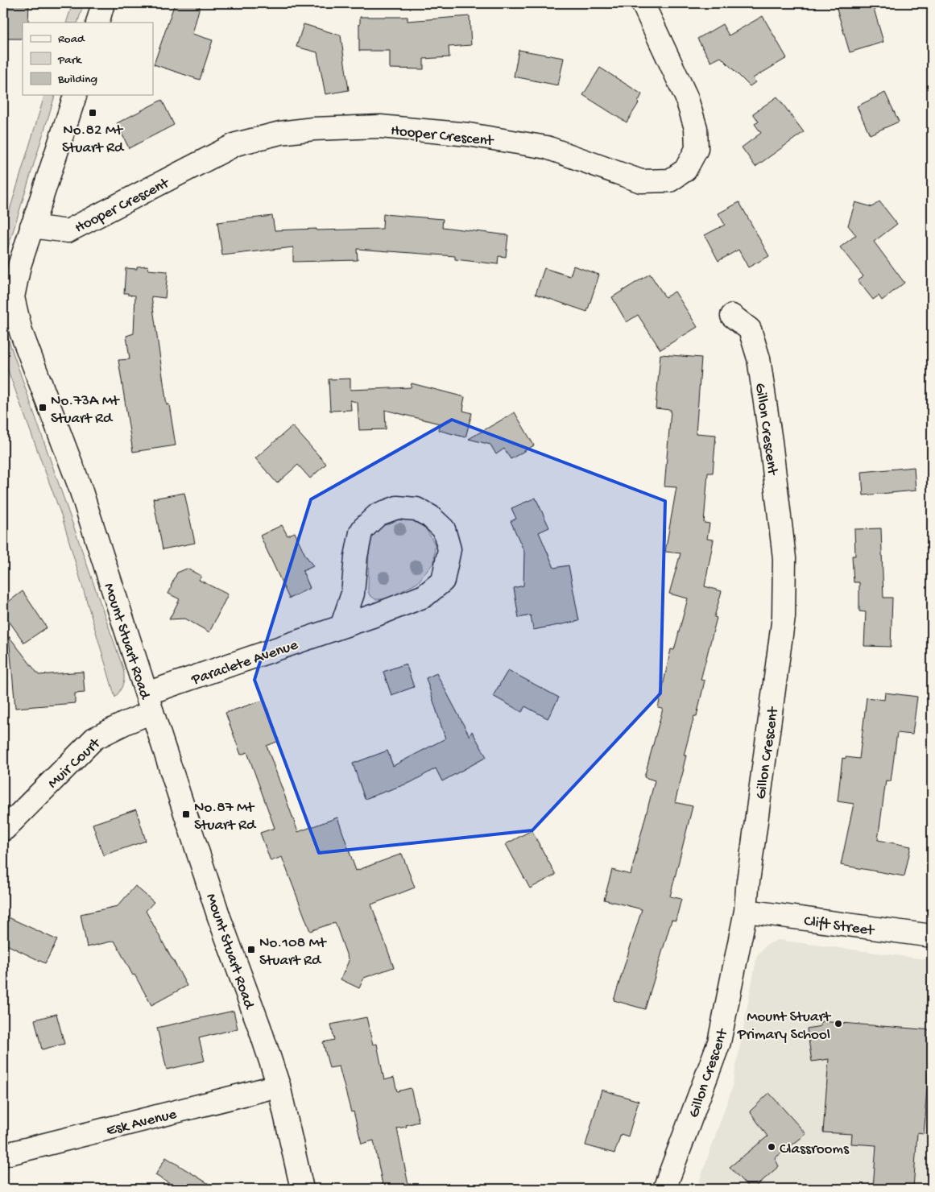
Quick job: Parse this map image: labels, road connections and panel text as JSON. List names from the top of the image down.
{
  "streets": {
    "street": [
      "Hooper Crescent",
      "Gillon Crescent",
      "Mount Stuart Road",
      "Paraclete Avenue",
      "Muir Court",
      "Clift Street",
      "Esk Avenue"
    ]
  },
  "crossings": [
    ["Hooper Crescent", "Mount Stuart Road"],
    ["Gillon Crescent", "Clift Street"],
    ["Mount Stuart Road", "Paraclete Avenue"],
    ["Mount Stuart Road", "Muir Court"],
    ["Mount Stuart Road", "Esk Avenue"],
    ["Paraclete Avenue", "Muir Court"]
  ],
  "places": {
    "transit": [
      "No.82 Mt Stuart Rd",
      "No.73A Mt Stuart Rd",
      "No.87 Mt Stuart Rd",
      "No.108 Mt Stuart Rd"
    ],
    "other": ["Mount Stuart Primary School", "Classrooms"]
  },
  "legend": ["Road", "Park", "Building"]
}
